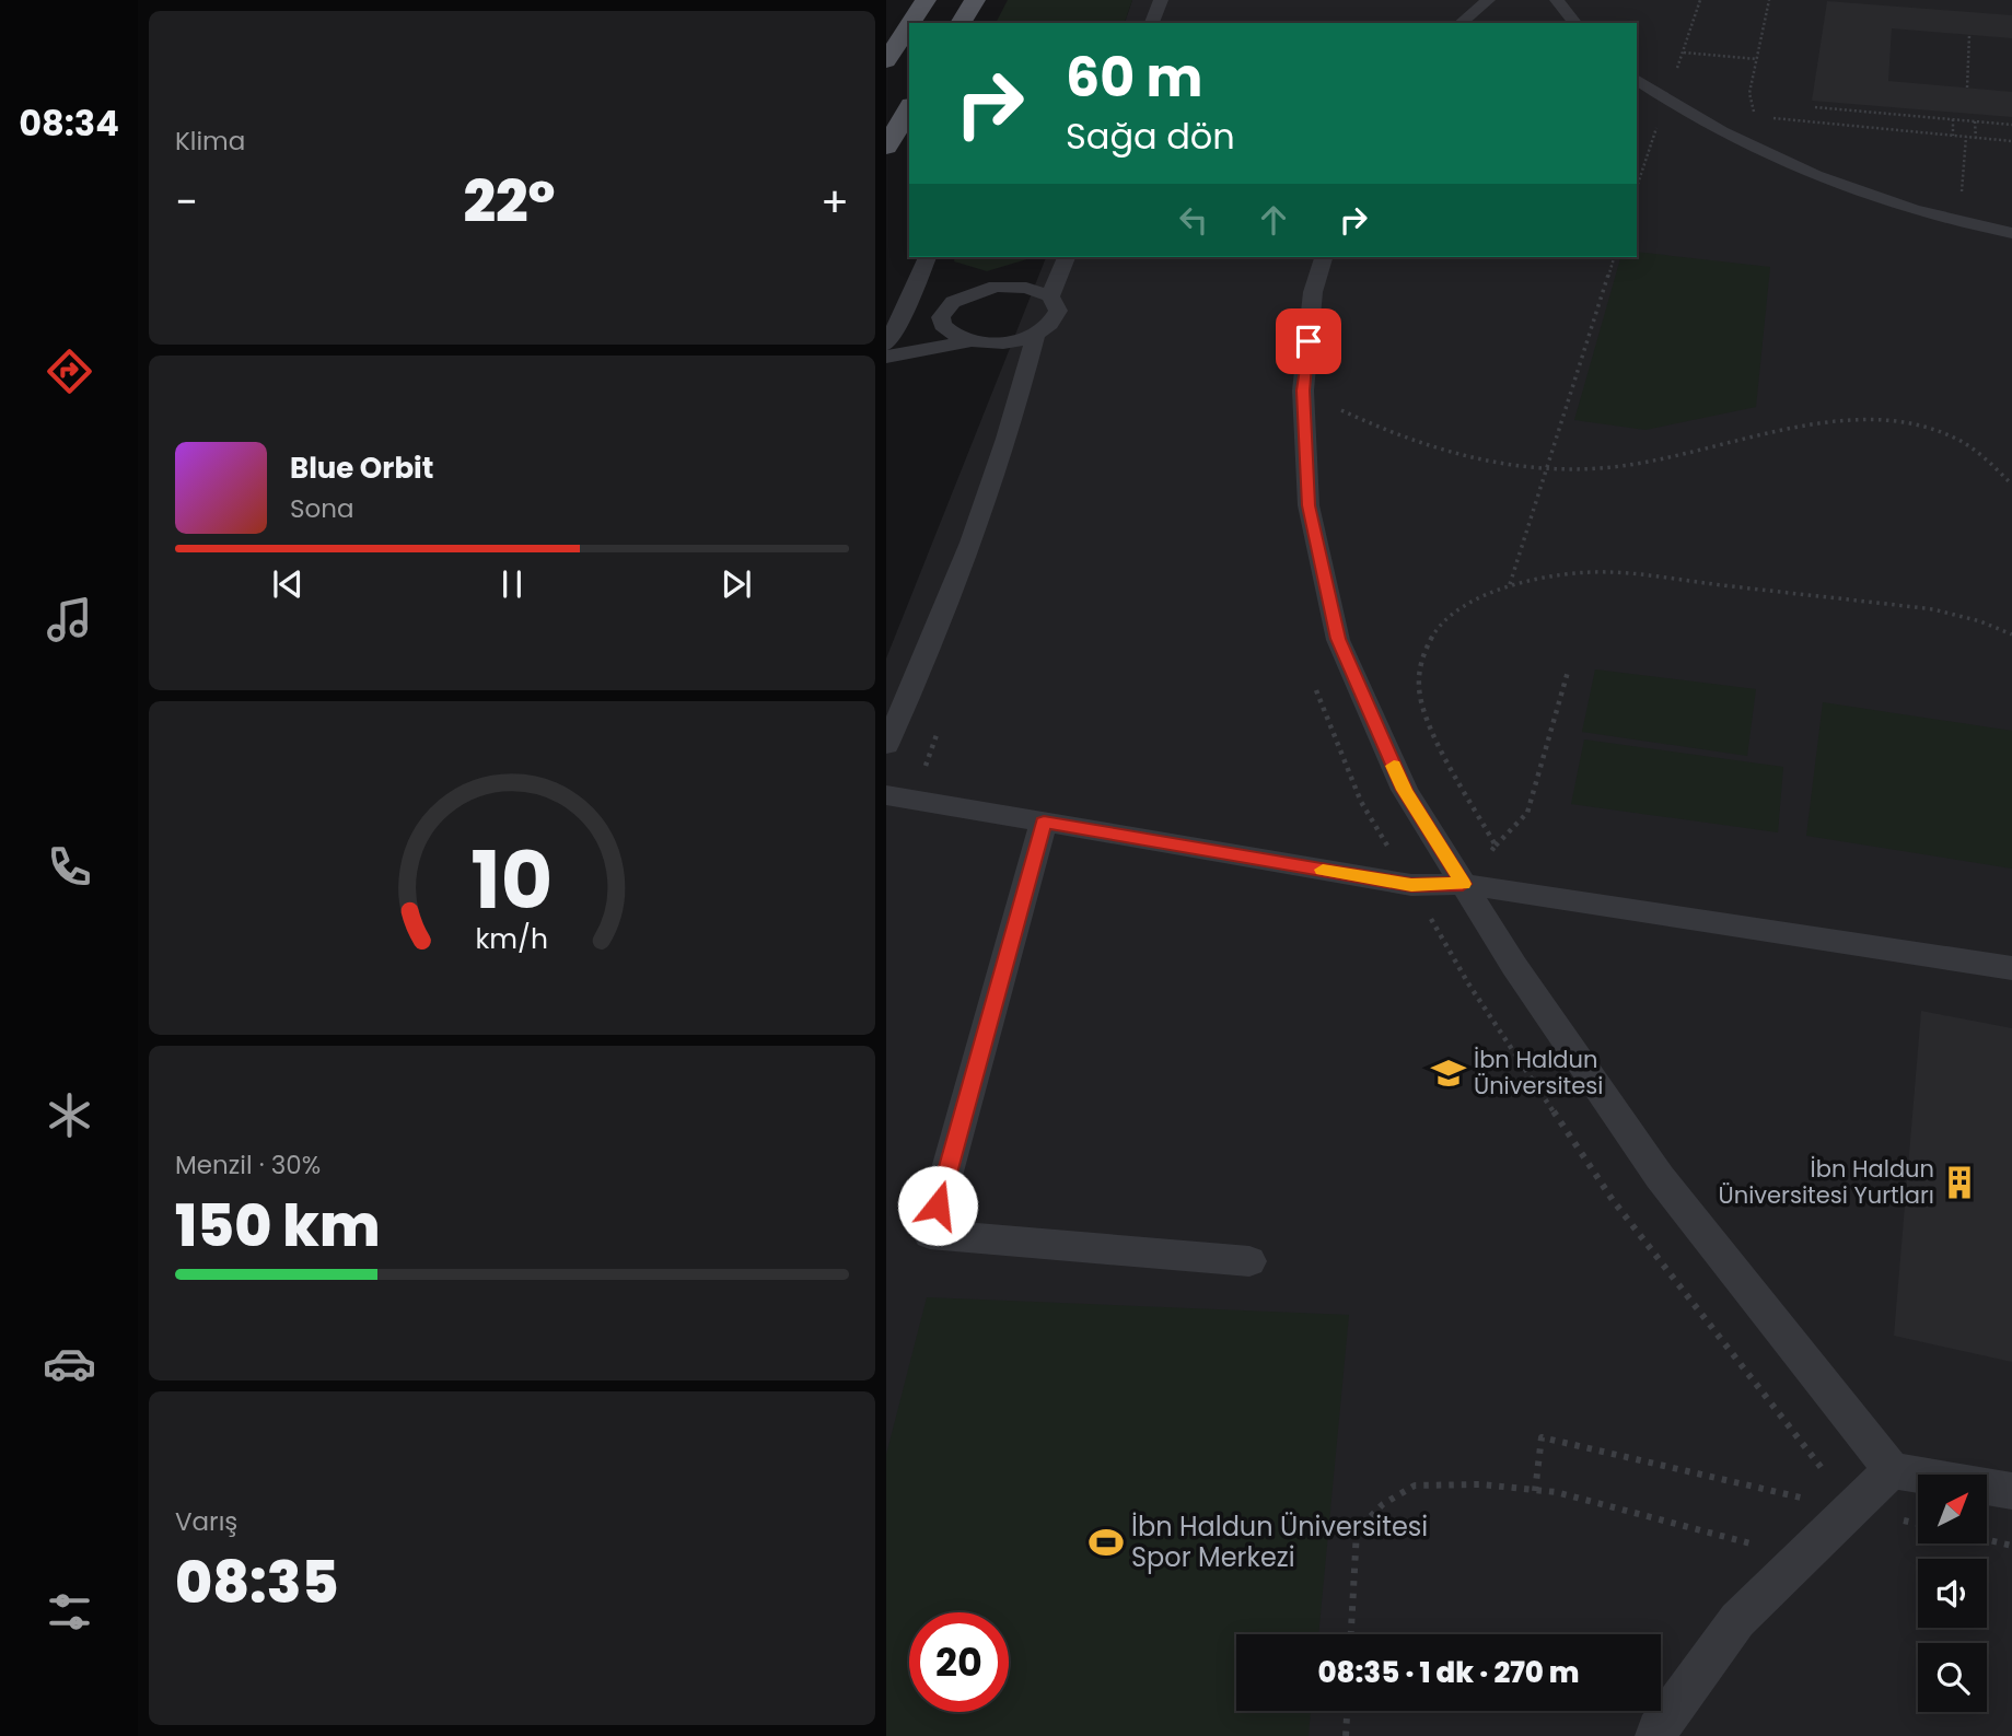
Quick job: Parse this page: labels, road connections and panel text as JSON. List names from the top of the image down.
{
  "places": {
    "school or university": ["İbn Haldun Üniversitesi"],
    "building": ["İbn Haldun Üniversitesi Yurtları"],
    "sports": ["İbn Haldun Üniversitesi Spor Merkezi"]
  },
  "north": "top right",
  "page": {
    "tabs": "08:34",
    "tile": [
      "Klima",
      ["Menzil · 30%", "150 km"],
      ["Varış", "08:35"]
    ],
    "turn": ["60 m", "Sağa dön"],
    "heat": ["−", "22°", "+"],
    "song": ["Blue Orbit", "Sona"],
    "limit": "20",
    "trip": "08:35 · 1 dk · 270 m",
    "gauge": ["10", "km/h"]
  }
}
